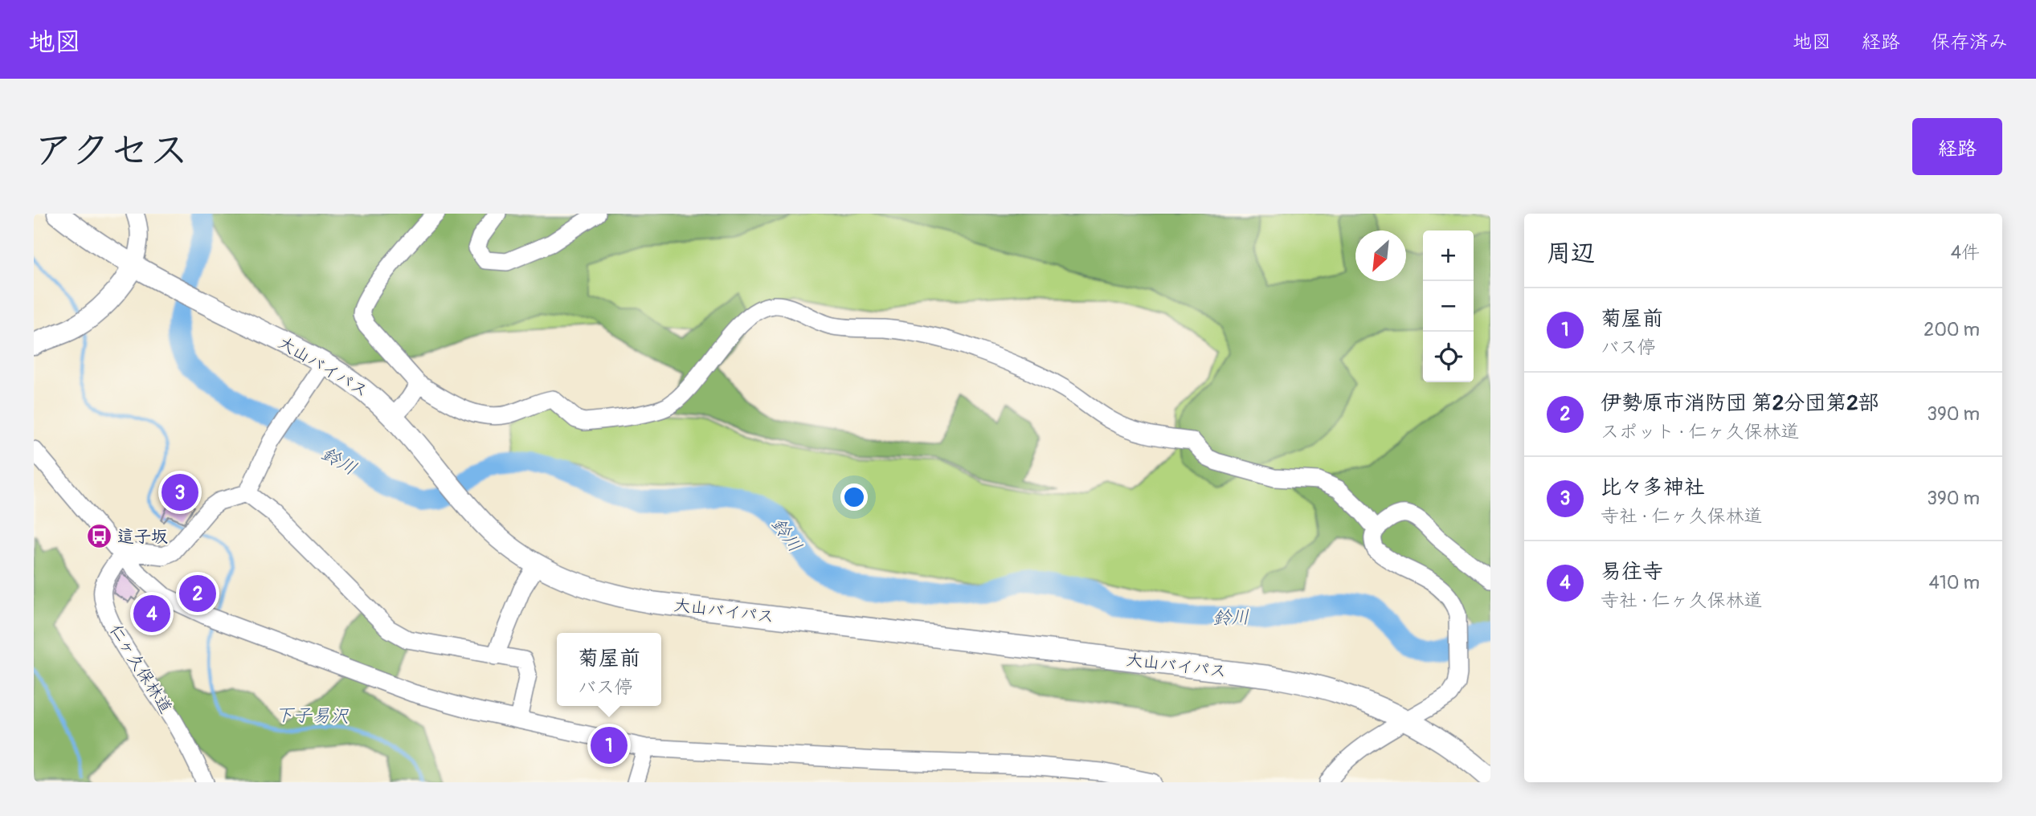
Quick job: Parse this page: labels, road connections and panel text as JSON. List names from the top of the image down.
{
  "streets": {
    "main road": ["大山バイパス"],
    "street": ["仁ヶ久保林道"]
  },
  "water": ["鈴川", "下子易沢"],
  "places": {
    "bus stop": ["這子坂"]
  },
  "north": "bottom left",
  "page": {
    "header": "地図",
    "nav": ["地図", "経路", "保存済み"],
    "title": "アクセス",
    "buttons": "経路",
    "heading": ["周辺", "4件"],
    "map_buttons": ["+", "−"],
    "list": [
      {
        "mark": "1",
        "name": "菊屋前",
        "note": "バス停",
        "value": "200 m"
      },
      {
        "mark": "2",
        "name": "伊勢原市消防団 第2分団第2部",
        "note": "スポット · 仁ヶ久保林道",
        "value": "390 m"
      },
      {
        "mark": "3",
        "name": "比々多神社",
        "note": "寺社 · 仁ヶ久保林道",
        "value": "390 m"
      },
      {
        "mark": "4",
        "name": "易往寺",
        "note": "寺社 · 仁ヶ久保林道",
        "value": "410 m"
      }
    ],
    "pins": [
      "3",
      "2",
      "4",
      "1"
    ],
    "popup": ["菊屋前", "バス停"]
  }
}
